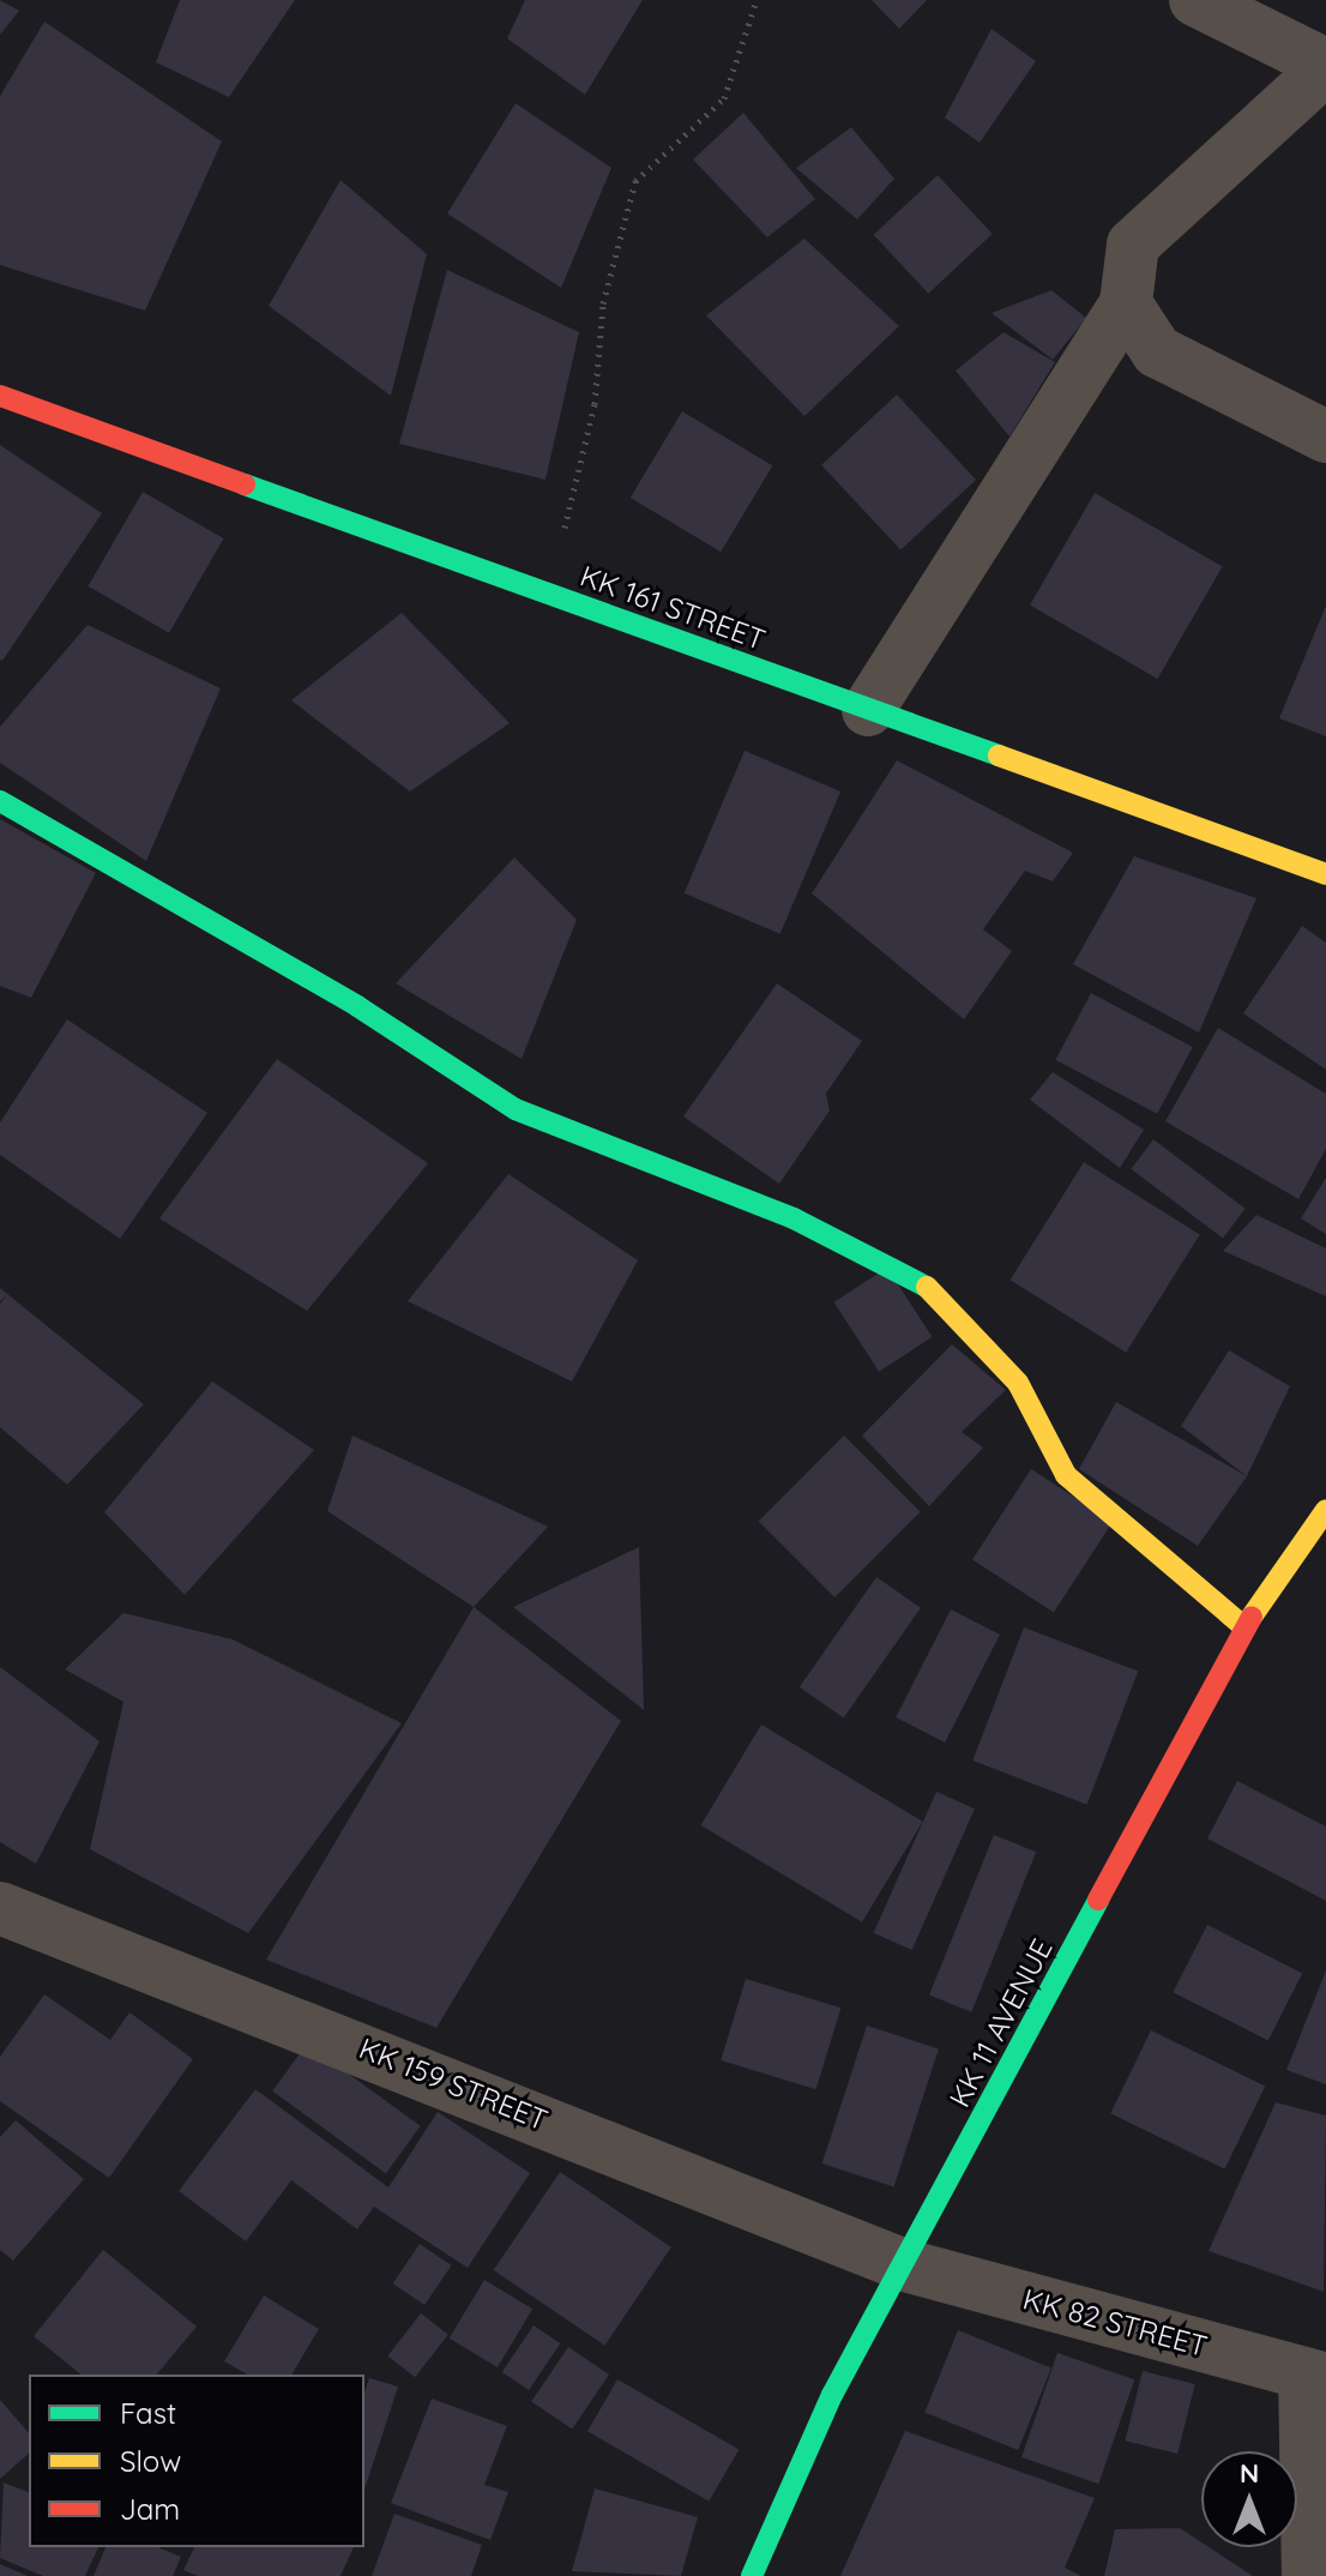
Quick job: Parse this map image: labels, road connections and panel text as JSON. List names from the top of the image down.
{
  "streets": {
    "street": [
      "KK 161 STREET",
      "KK 11 AVENUE",
      "KK 159 STREET",
      "KK 82 STREET"
    ]
  },
  "crossings": [
    ["KK 11 AVENUE", "KK 159 STREET"],
    ["KK 11 AVENUE", "KK 82 STREET"],
    ["KK 159 STREET", "KK 82 STREET"]
  ],
  "legend": ["Fast", "Slow", "Jam"],
  "north": "top"
}
